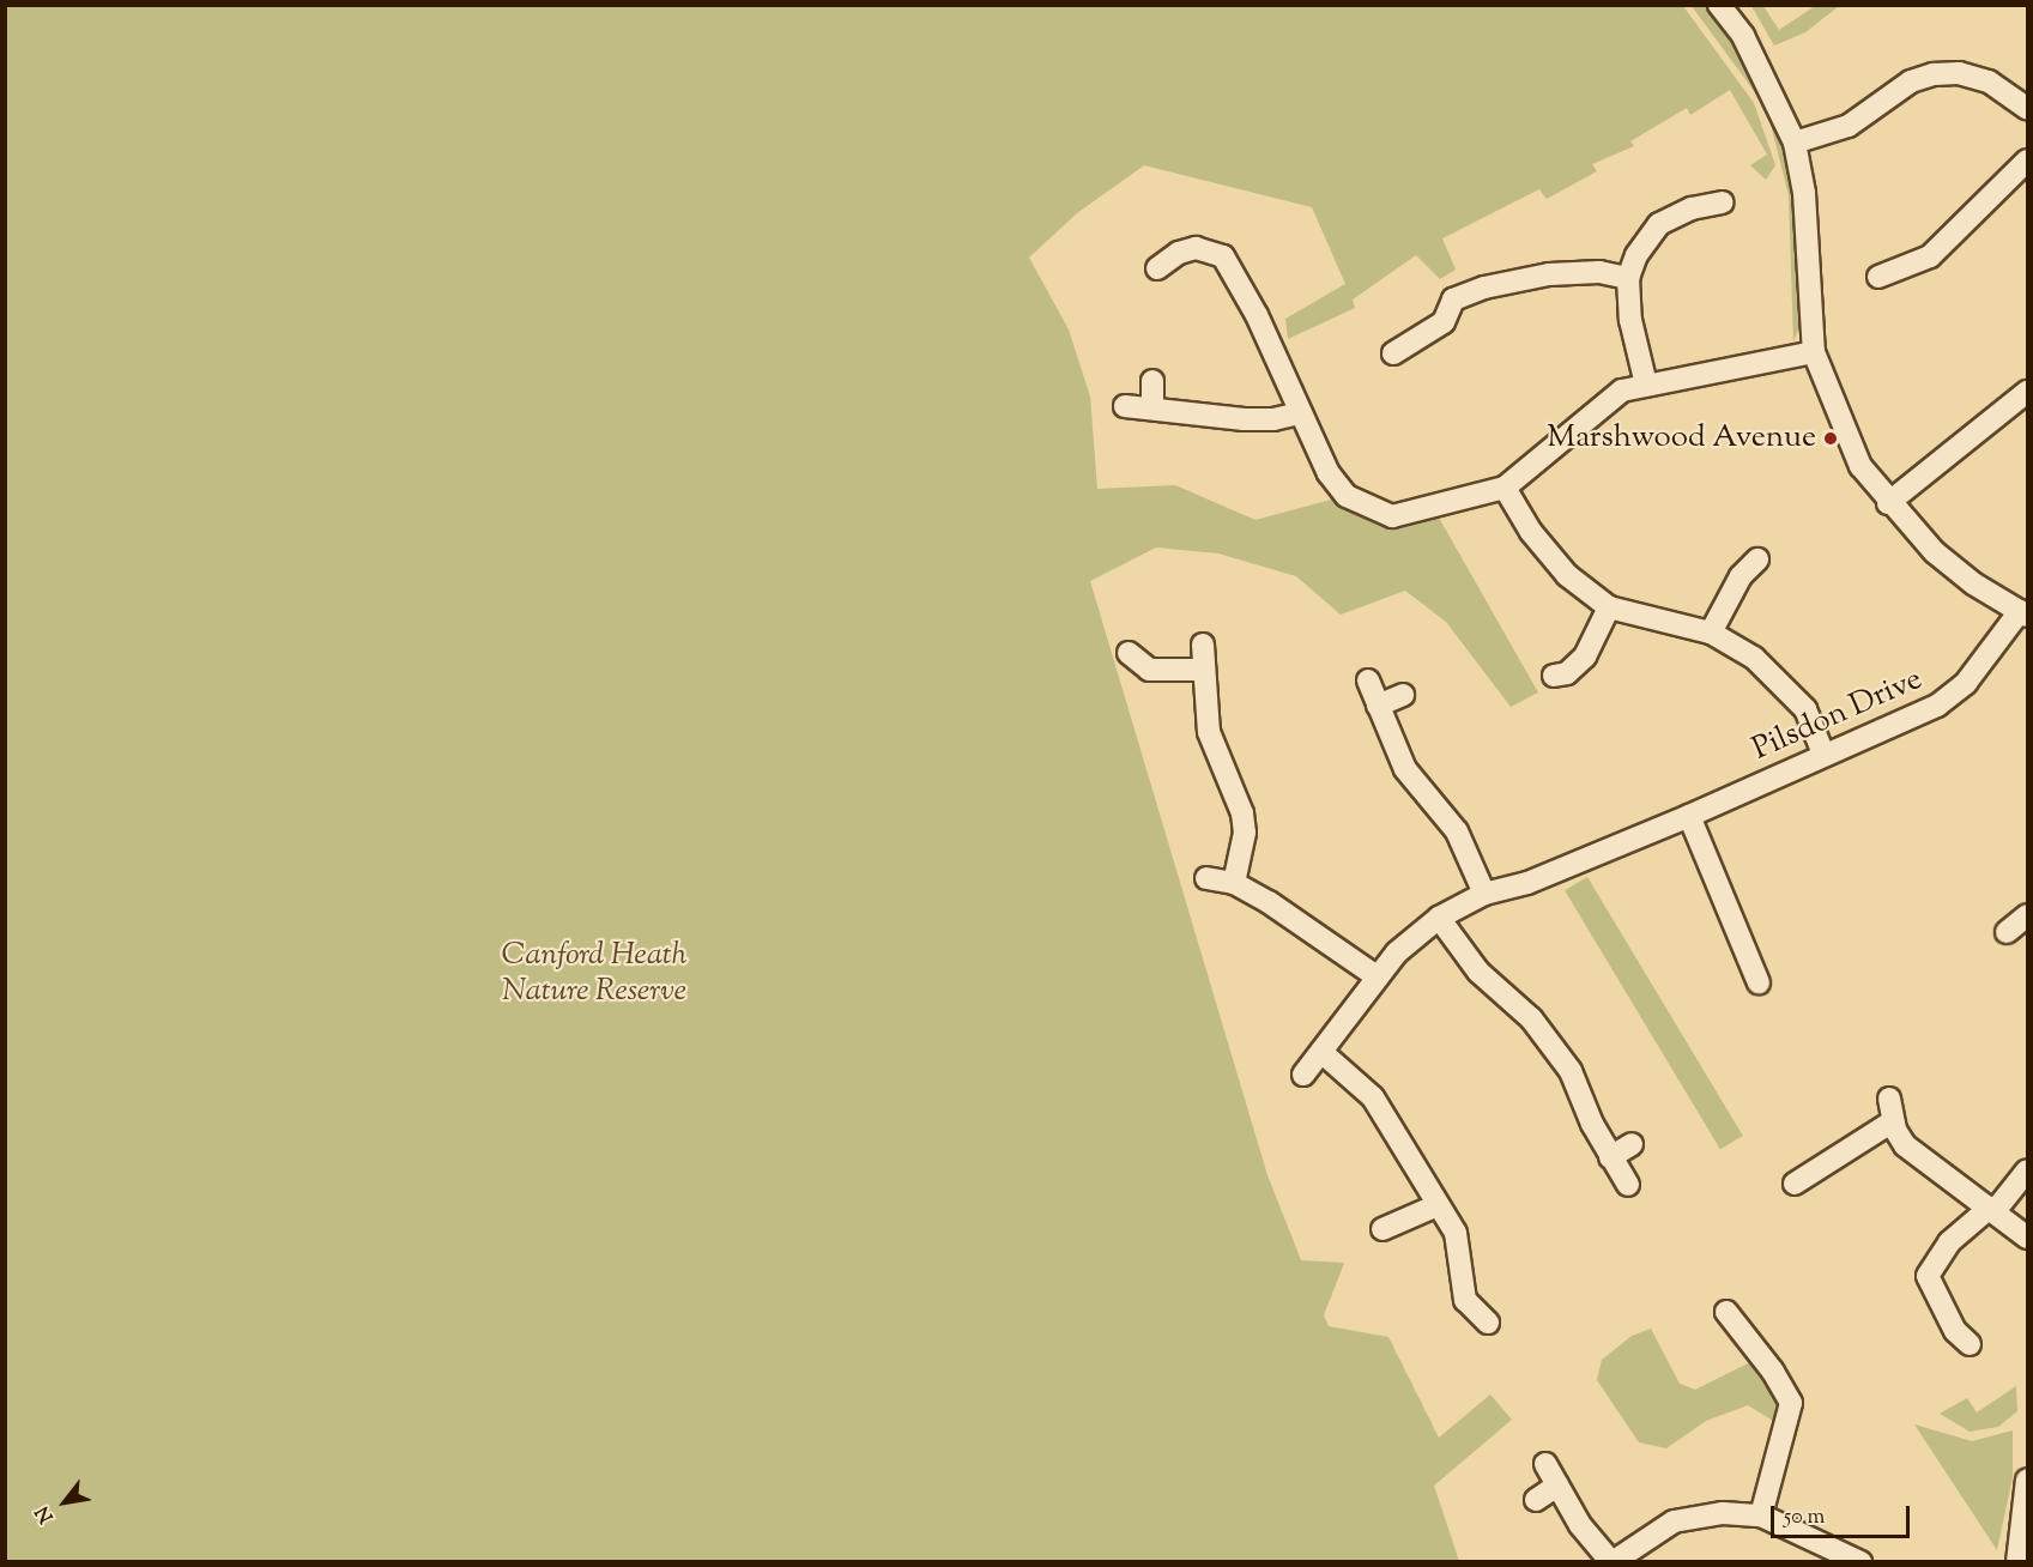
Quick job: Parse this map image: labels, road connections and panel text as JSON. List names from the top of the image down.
{
  "streets": {
    "street": ["Pilsdon Drive"]
  },
  "parks": ["Canford Heath Nature Reserve"],
  "places": ["Marshwood Avenue"],
  "scale_bar": "50 m",
  "north": "bottom left"
}
